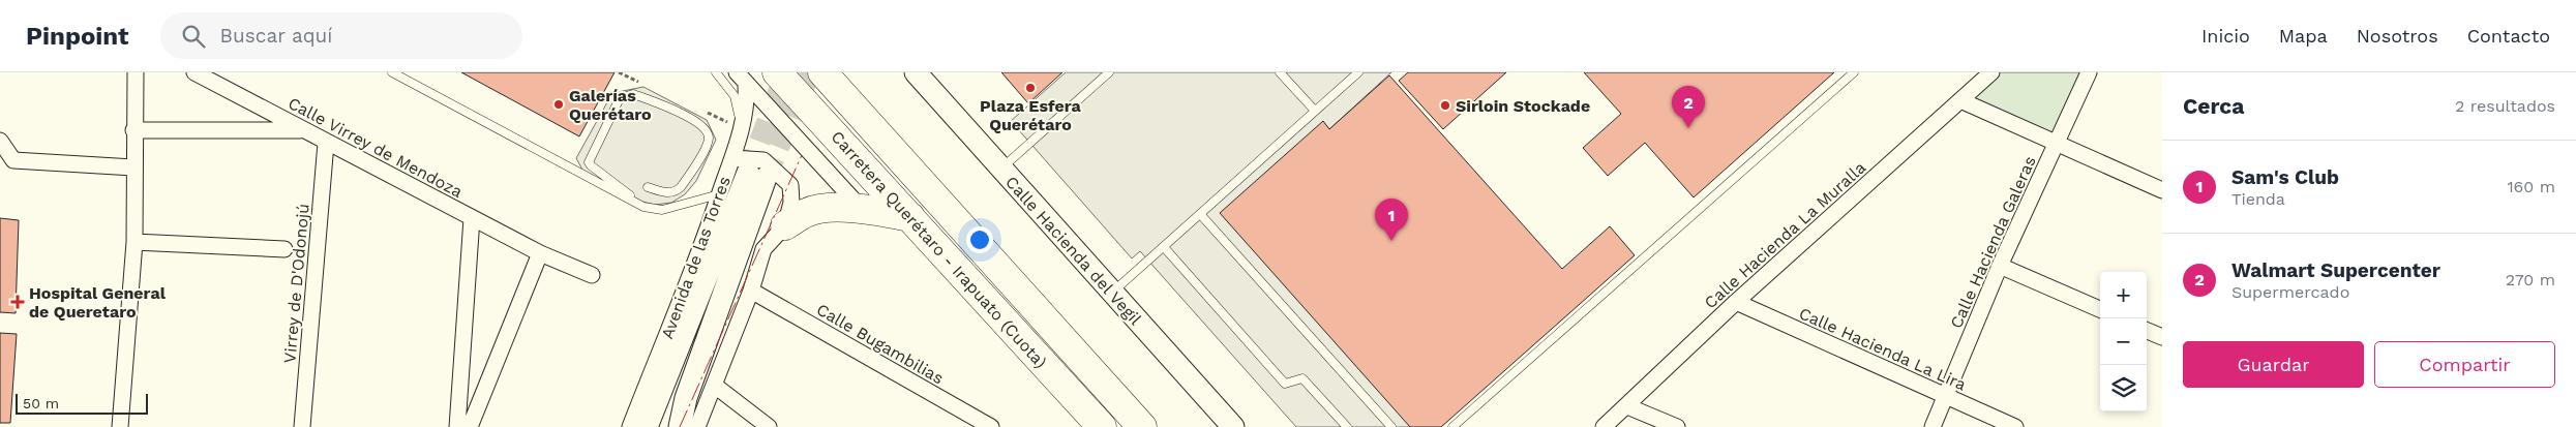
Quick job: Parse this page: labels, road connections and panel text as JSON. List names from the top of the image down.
{
  "streets": {
    "highway": ["Carretera Querétaro - Irapuato (Cuota)"],
    "main road": ["Calle Hacienda del Vegil", "Avenida de las Torres"],
    "street": [
      "Calle Virrey de Mendoza",
      "Calle Hacienda La Muralla",
      "Calle Hacienda Galeras",
      "Virrey de D'Odonojú",
      "Calle Bugambilias",
      "Calle Hacienda La Lira"
    ]
  },
  "crossings": [
    ["Calle Virrey de Mendoza", "Virrey de D'Odonojú"],
    ["Calle Hacienda La Muralla", "Calle Hacienda La Lira"],
    ["Calle Hacienda Galeras", "Calle Hacienda La Lira"]
  ],
  "places": {
    "other": ["Plaza Esfera Querétaro", "Galerías Querétaro", "Sirloin Stockade"],
    "health": ["Hospital General de Queretaro"]
  },
  "scale_bar": "50 m",
  "page": {
    "header": "Pinpoint",
    "search": "Buscar aquí",
    "nav": [
      "Inicio",
      "Mapa",
      "Nosotros",
      "Contacto"
    ],
    "heading": ["Cerca", "2 resultados"],
    "pins": ["2", "1"],
    "list": [
      {
        "mark": "1",
        "name": "Sam's Club",
        "note": "Tienda",
        "value": "160 m"
      },
      {
        "mark": "2",
        "name": "Walmart Supercenter",
        "note": "Supermercado",
        "value": "270 m"
      }
    ],
    "map_buttons": ["+", "−"],
    "buttons": ["Guardar", "Compartir"],
    "scale": "50 m"
  }
}
